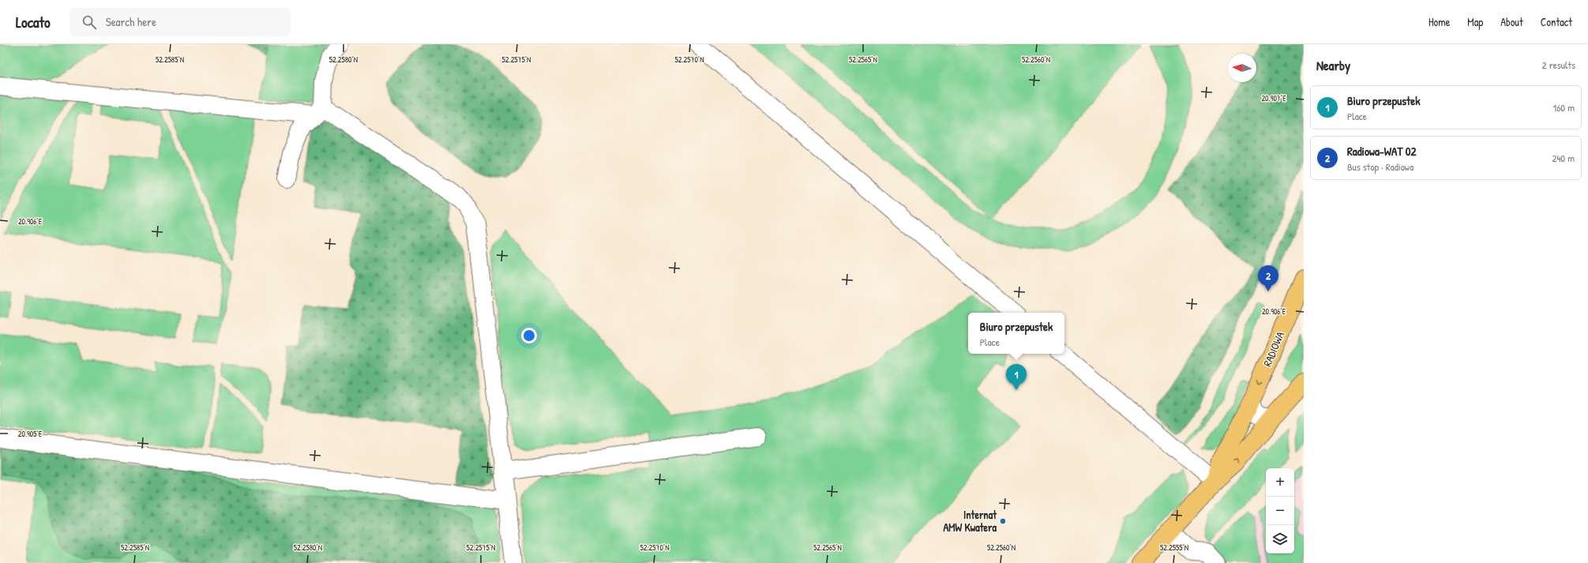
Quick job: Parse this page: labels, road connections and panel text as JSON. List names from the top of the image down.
{
  "streets": {
    "main road": ["RADIOWA"]
  },
  "places": ["Internat AMW Kwatera"],
  "north": "left",
  "page": {
    "header": "Locato",
    "search": "Search here",
    "nav": [
      "Home",
      "Map",
      "About",
      "Contact"
    ],
    "heading": ["Nearby", "2 results"],
    "list": [
      {
        "mark": "1",
        "name": "Biuro przepustek",
        "note": "Place",
        "value": "160 m"
      },
      {
        "mark": "2",
        "name": "Radiowa-WAT 02",
        "note": "Bus stop · Radiowa",
        "value": "240 m"
      }
    ],
    "pins": ["2", "1"],
    "popup": ["Biuro przepustek", "Place"],
    "map_buttons": ["+", "−"]
  },
  "coordinates": [
    "52.2585°N",
    "52.2580°N",
    "52.2575°N",
    "52.2570°N",
    "52.2565°N",
    "52.2560°N",
    "20.907°E",
    "20.906°E",
    "20.905°E",
    "52.2555°N"
  ]
}
